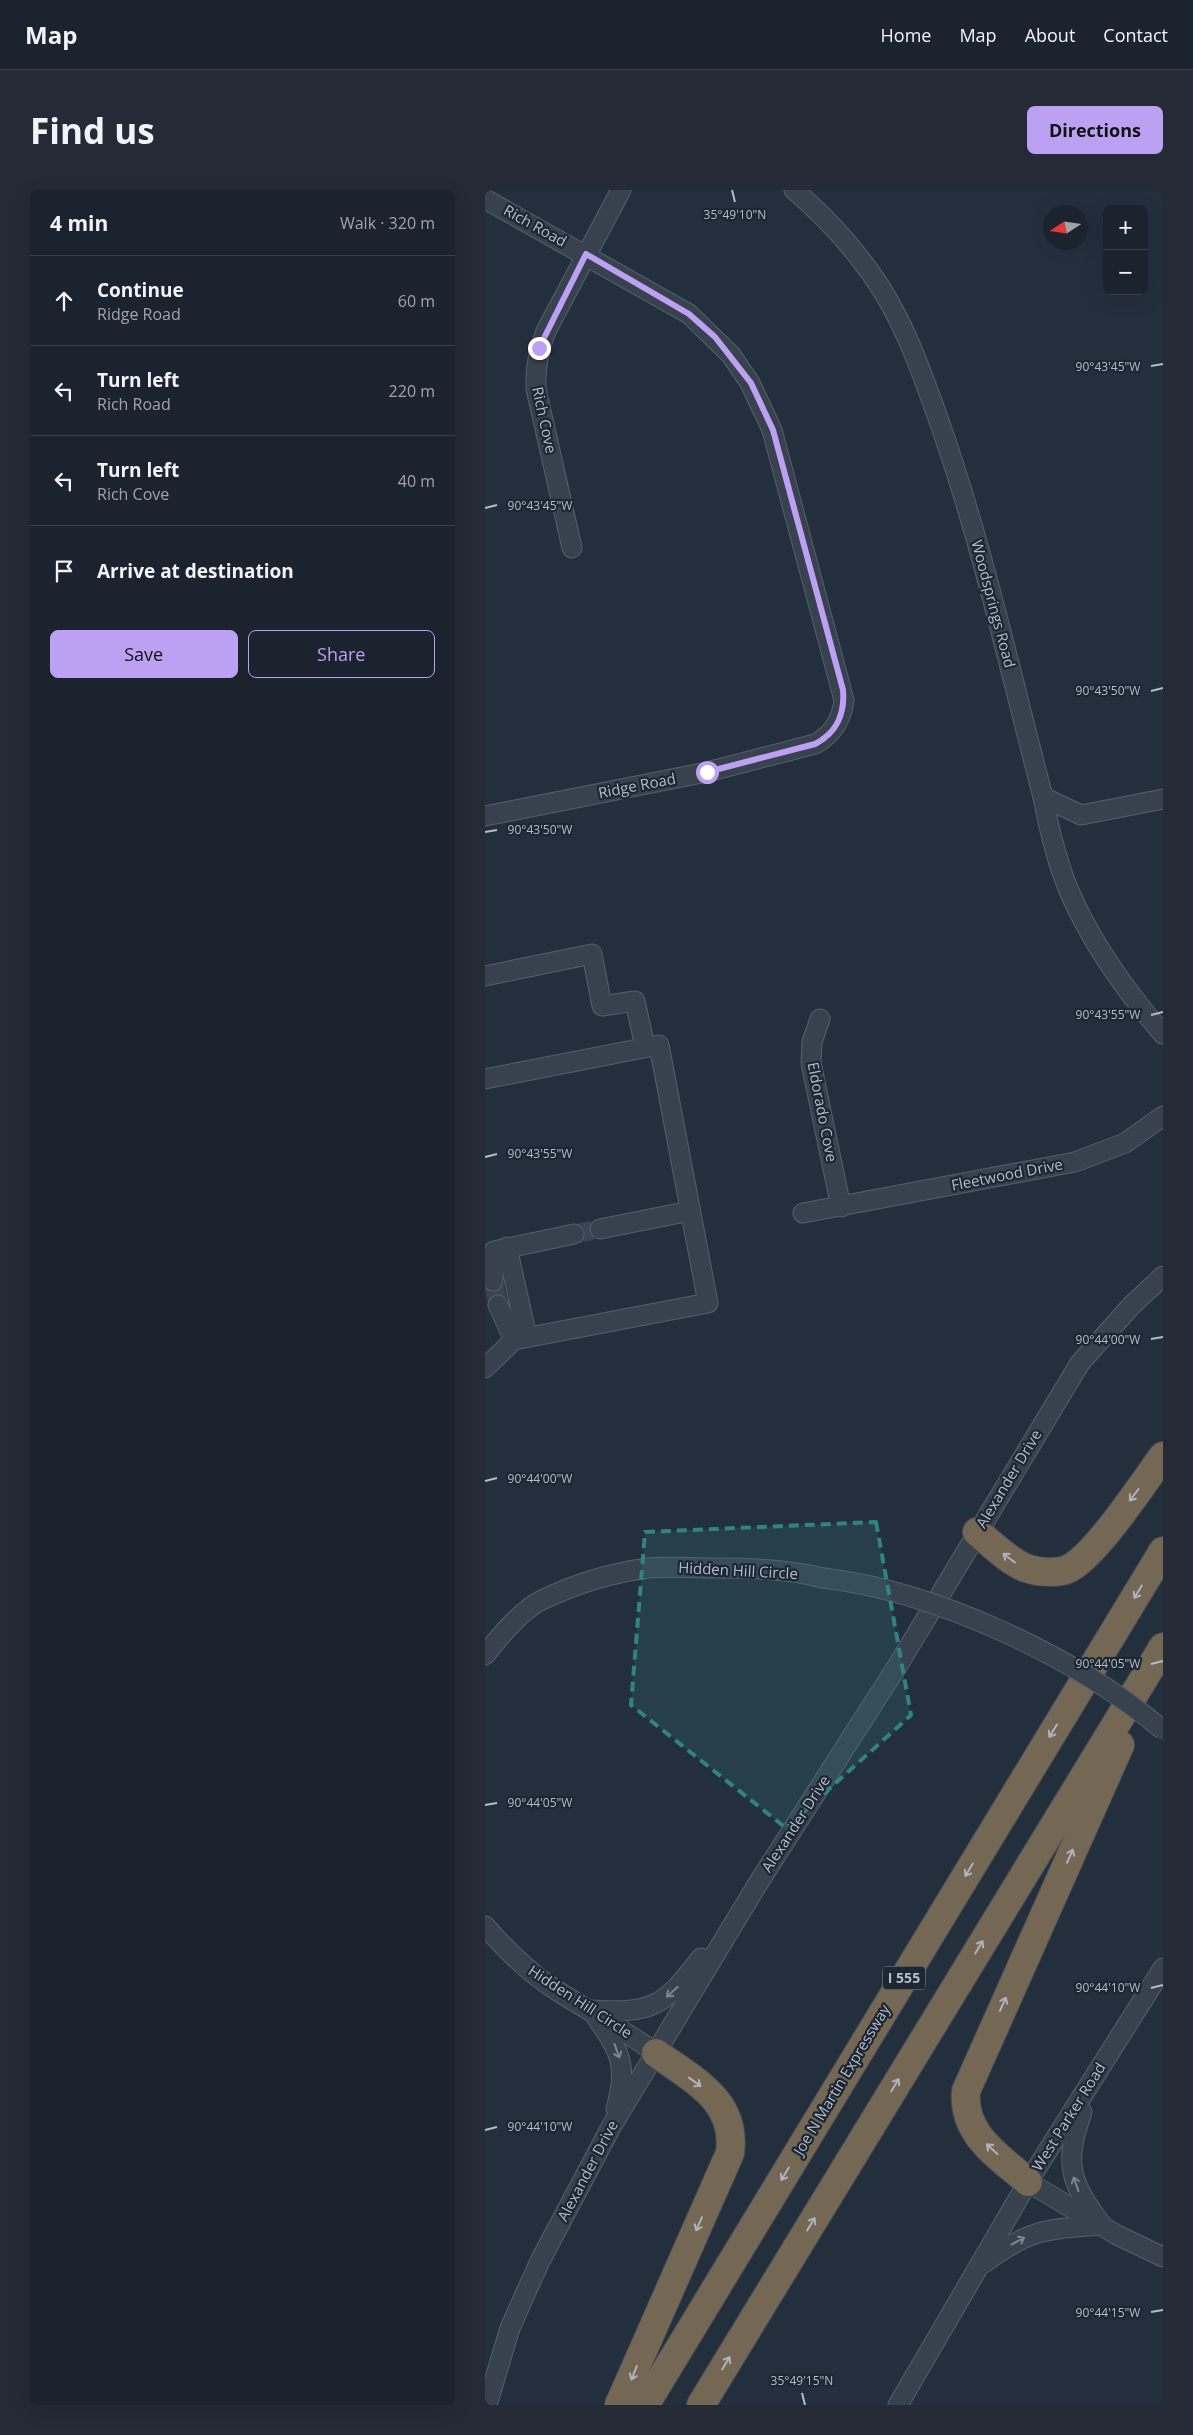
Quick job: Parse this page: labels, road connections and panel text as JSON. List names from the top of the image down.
{
  "streets": {
    "highway": ["I 555", "Joe N Martin Expressway"],
    "street": [
      "Rich Road",
      "Rich Cove",
      "Woodsprings Road",
      "Ridge Road",
      "Eldorado Cove",
      "Fleetwood Drive",
      "Alexander Drive",
      "Hidden Hill Circle",
      "West Parker Road"
    ]
  },
  "crossings": [
    ["Rich Road", "Rich Cove"],
    ["Rich Road", "Ridge Road"],
    ["Eldorado Cove", "Fleetwood Drive"],
    ["Alexander Drive", "Hidden Hill Circle"]
  ],
  "north": "left",
  "page": {
    "header": "Map",
    "nav": [
      "Home",
      "Map",
      "About",
      "Contact"
    ],
    "buttons": [
      "Directions",
      ["Save", "Share"]
    ],
    "title": "Find us",
    "heading": ["4 min", "Walk · 320 m"],
    "map_buttons": ["+", "−"],
    "list": [
      ["Continue", "Ridge Road", "60 m"],
      ["Turn left", "Rich Road", "220 m"],
      ["Turn left", "Rich Cove", "40 m"],
      "Arrive at destination"
    ]
  },
  "coordinates": [
    "35°49'10\"N",
    "90°43'45\"W",
    "90°43'50\"W",
    "90°43'55\"W",
    "90°44'00\"W",
    "90°44'05\"W",
    "90°44'10\"W",
    "90°44'15\"W",
    "35°49'15\"N"
  ]
}
